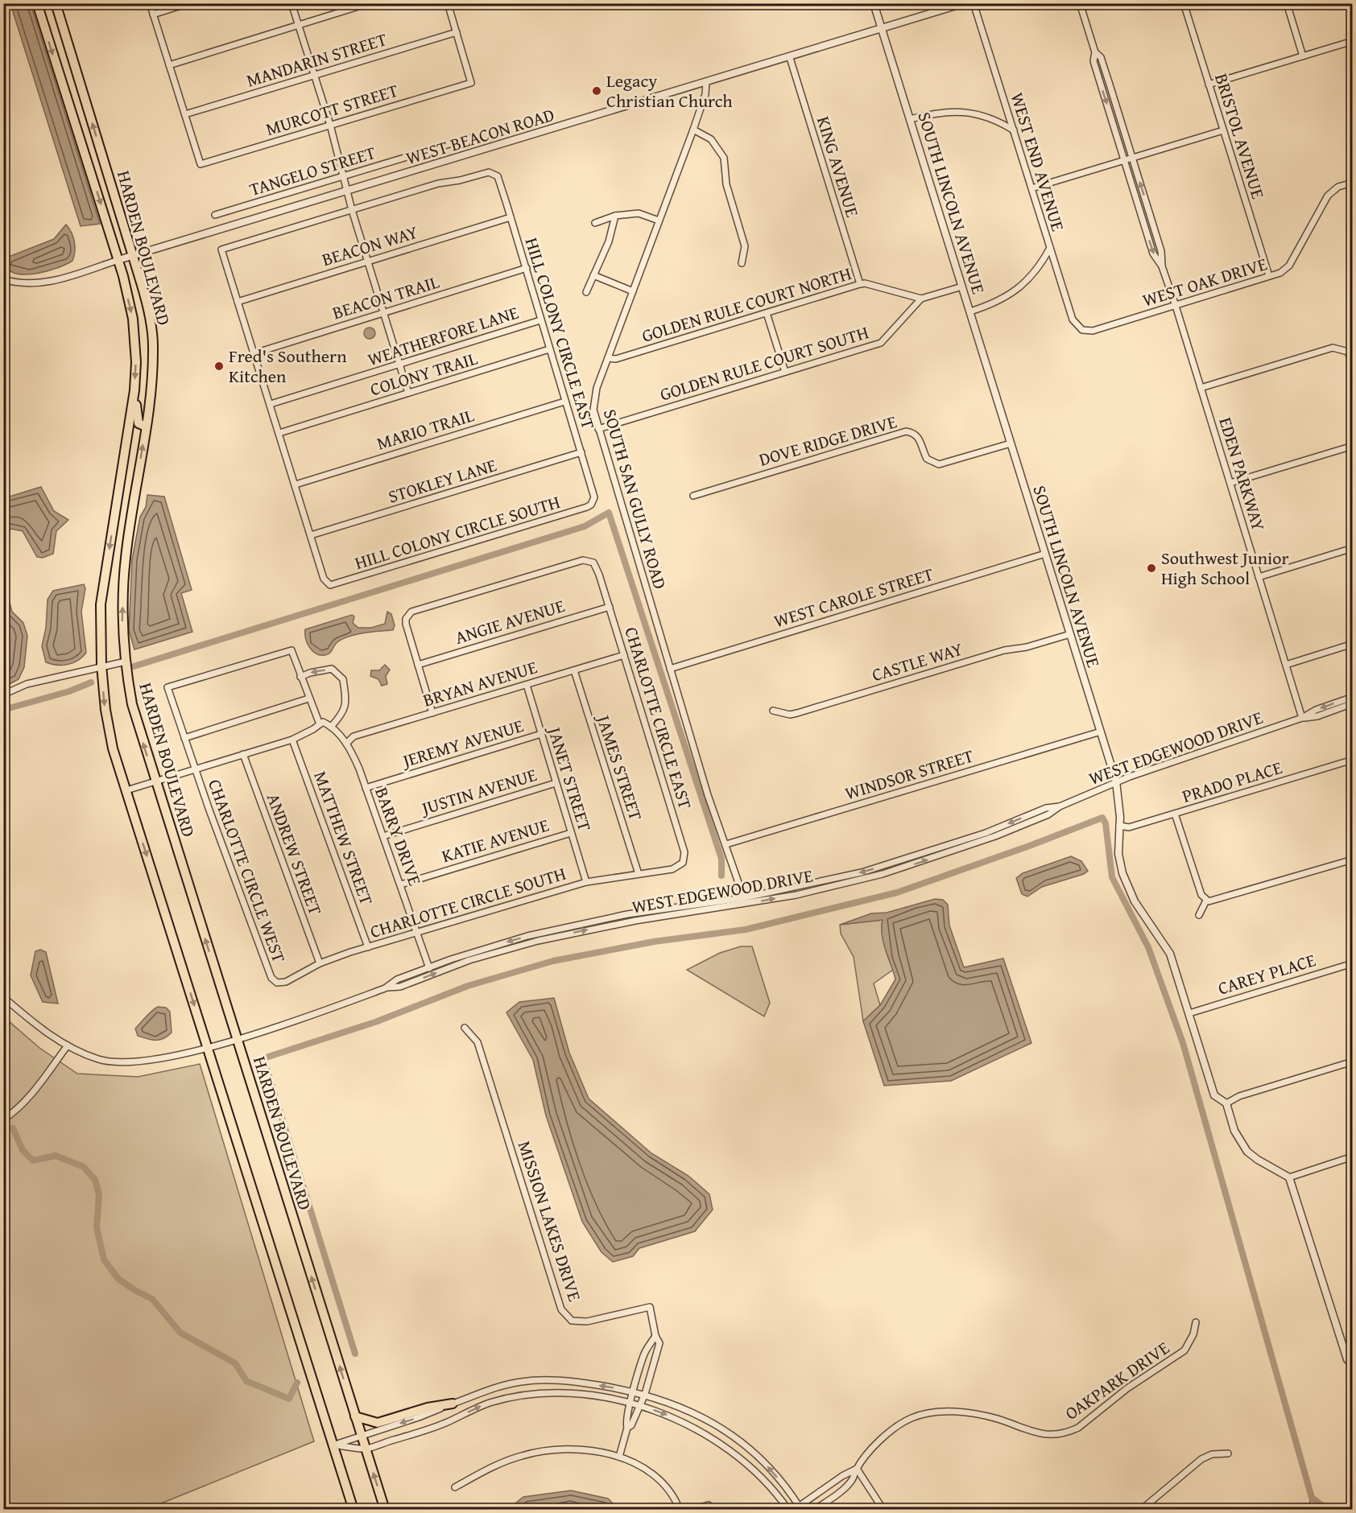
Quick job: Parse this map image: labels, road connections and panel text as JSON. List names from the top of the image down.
{
  "streets": {
    "main road": ["HARDEN BOULEVARD"],
    "street": [
      "MANDARIN STREET",
      "MURCOTT STREET",
      "WEST BEACON ROAD",
      "BRISTOL AVENUE",
      "WEST END AVENUE",
      "KING AVENUE",
      "TANGELO STREET",
      "SOUTH LINCOLN AVENUE",
      "BEACON WAY",
      "WEST OAK DRIVE",
      "BEACON TRAIL",
      "GOLDEN RULE COURT NORTH",
      "HILL COLONY CIRCLE EAST",
      "WEATHERFORE LANE",
      "GOLDEN RULE COURT SOUTH",
      "COLONY TRAIL",
      "MARIO TRAIL",
      "DOVE RIDGE DRIVE",
      "EDEN PARKWAY",
      "STOKLEY LANE",
      "SOUTH SAN GULLY ROAD",
      "HILL COLONY CIRCLE SOUTH",
      "WEST CAROLE STREET",
      "ANGIE AVENUE",
      "CASTLE WAY",
      "BRYAN AVENUE",
      "CHARLOTTE CIRCLE EAST",
      "JEREMY AVENUE",
      "WEST EDGEWOOD DRIVE",
      "JAMES STREET",
      "WINDSOR STREET",
      "JANET STREET",
      "PRADO PLACE",
      "JUSTIN AVENUE",
      "BARRY DRIVE",
      "MATTHEW STREET",
      "KATIE AVENUE",
      "ANDREW STREET",
      "CHARLOTTE CIRCLE WEST",
      "CHARLOTTE CIRCLE SOUTH",
      "CAREY PLACE",
      "MISSION LAKES DRIVE",
      "OAKPARK DRIVE"
    ]
  },
  "crossings": [
    ["MANDARIN STREET", "MURCOTT STREET"],
    ["WEST BEACON ROAD", "KING AVENUE"],
    ["WEST BEACON ROAD", "SOUTH LINCOLN AVENUE"],
    ["WEST BEACON ROAD", "HARDEN BOULEVARD"],
    ["WEST BEACON ROAD", "SOUTH SAN GULLY ROAD"],
    ["BRISTOL AVENUE", "WEST OAK DRIVE"],
    ["WEST END AVENUE", "WEST OAK DRIVE"],
    ["KING AVENUE", "GOLDEN RULE COURT NORTH"],
    ["SOUTH LINCOLN AVENUE", "DOVE RIDGE DRIVE"],
    ["SOUTH LINCOLN AVENUE", "WEST CAROLE STREET"],
    ["SOUTH LINCOLN AVENUE", "CASTLE WAY"],
    ["SOUTH LINCOLN AVENUE", "WEST EDGEWOOD DRIVE"],
    ["SOUTH LINCOLN AVENUE", "WINDSOR STREET"],
    ["SOUTH LINCOLN AVENUE", "PRADO PLACE"],
    ["SOUTH LINCOLN AVENUE", "CAREY PLACE"],
    ["BEACON WAY", "HILL COLONY CIRCLE EAST"],
    ["HARDEN BOULEVARD", "WEST EDGEWOOD DRIVE"],
    ["WEST OAK DRIVE", "EDEN PARKWAY"],
    ["BEACON TRAIL", "HILL COLONY CIRCLE EAST"],
    ["GOLDEN RULE COURT NORTH", "GOLDEN RULE COURT SOUTH"],
    ["GOLDEN RULE COURT NORTH", "SOUTH SAN GULLY ROAD"],
    ["HILL COLONY CIRCLE EAST", "WEATHERFORE LANE"],
    ["HILL COLONY CIRCLE EAST", "COLONY TRAIL"],
    ["HILL COLONY CIRCLE EAST", "MARIO TRAIL"],
    ["HILL COLONY CIRCLE EAST", "STOKLEY LANE"],
    ["HILL COLONY CIRCLE EAST", "HILL COLONY CIRCLE SOUTH"],
    ["GOLDEN RULE COURT SOUTH", "SOUTH SAN GULLY ROAD"],
    ["EDEN PARKWAY", "WEST EDGEWOOD DRIVE"],
    ["STOKLEY LANE", "HILL COLONY CIRCLE SOUTH"],
    ["SOUTH SAN GULLY ROAD", "WEST CAROLE STREET"],
    ["SOUTH SAN GULLY ROAD", "WEST EDGEWOOD DRIVE"],
    ["SOUTH SAN GULLY ROAD", "WINDSOR STREET"],
    ["ANGIE AVENUE", "CHARLOTTE CIRCLE EAST"],
    ["BRYAN AVENUE", "CHARLOTTE CIRCLE EAST"],
    ["BRYAN AVENUE", "JAMES STREET"],
    ["BRYAN AVENUE", "JANET STREET"],
    ["BRYAN AVENUE", "BARRY DRIVE"],
    ["CHARLOTTE CIRCLE EAST", "CHARLOTTE CIRCLE SOUTH"],
    ["JEREMY AVENUE", "JANET STREET"],
    ["JEREMY AVENUE", "BARRY DRIVE"],
    ["WEST EDGEWOOD DRIVE", "BARRY DRIVE"],
    ["JAMES STREET", "CHARLOTTE CIRCLE SOUTH"],
    ["JANET STREET", "JUSTIN AVENUE"],
    ["JANET STREET", "KATIE AVENUE"],
    ["JANET STREET", "CHARLOTTE CIRCLE SOUTH"],
    ["JUSTIN AVENUE", "BARRY DRIVE"],
    ["BARRY DRIVE", "KATIE AVENUE"],
    ["BARRY DRIVE", "CHARLOTTE CIRCLE SOUTH"],
    ["MATTHEW STREET", "CHARLOTTE CIRCLE SOUTH"],
    ["ANDREW STREET", "CHARLOTTE CIRCLE SOUTH"],
    ["CHARLOTTE CIRCLE WEST", "CHARLOTTE CIRCLE SOUTH"]
  ],
  "places": ["Legacy Christian Church", "Fred's Southern Kitchen", "Southwest Junior High School"]
}
